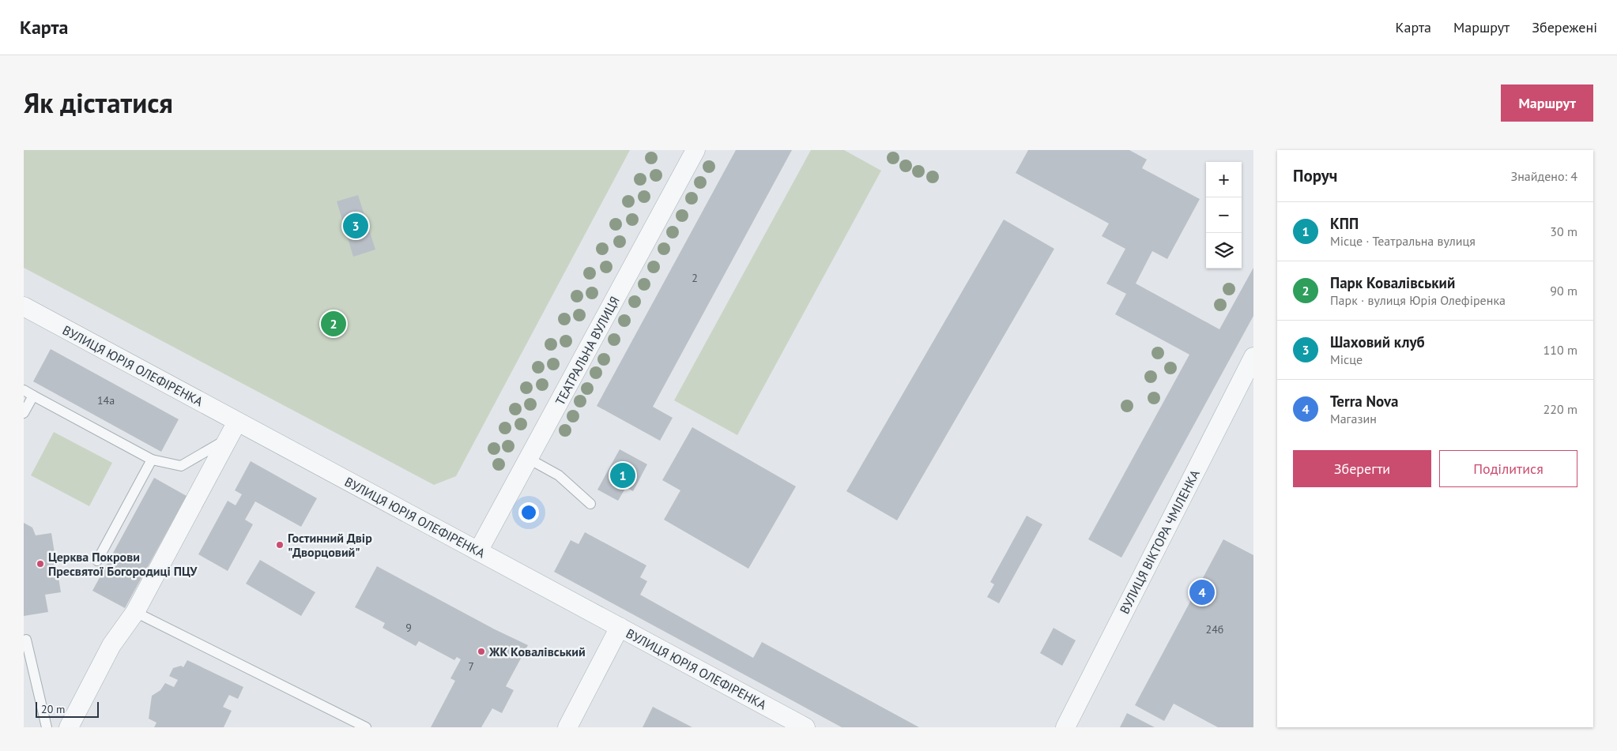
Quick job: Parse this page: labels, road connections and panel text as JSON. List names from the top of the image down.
{
  "streets": {
    "street": ["ТЕАТРАЛЬНА ВУЛИЦЯ", "ВУЛИЦЯ ЮРІЯ ОЛЕФІРЕНКА", "ВУЛИЦЯ ВІКТОРА ЧМІЛЕНКА"]
  },
  "crossings": [
    ["ТЕАТРАЛЬНА ВУЛИЦЯ", "ВУЛИЦЯ ЮРІЯ ОЛЕФІРЕНКА"]
  ],
  "places": ["Гостинний Двір \"Дворцовий\"", "Церква Покрови Пресвятої Богородиці ПЦУ", "ЖК Ковалівський"],
  "house_numbers": [
    "2",
    "14а",
    "9",
    "24б",
    "7"
  ],
  "scale_bar": "20 m",
  "page": {
    "header": "Карта",
    "nav": ["Карта", "Маршрут", "Збережені"],
    "title": "Як дістатися",
    "buttons": [
      "Маршрут",
      ["Зберегти", "Поділитися"]
    ],
    "heading": ["Поруч", "Знайдено: 4"],
    "map_buttons": ["+", "−"],
    "list": [
      {
        "mark": "1",
        "name": "КПП",
        "note": "Місце · Театральна вулиця",
        "value": "30 m"
      },
      {
        "mark": "2",
        "name": "Парк Ковалівський",
        "note": "Парк · вулиця Юрія Олефіренка",
        "value": "90 m"
      },
      {
        "mark": "3",
        "name": "Шаховий клуб",
        "note": "Місце",
        "value": "110 m"
      },
      {
        "mark": "4",
        "name": "Terra Nova",
        "note": "Магазин",
        "value": "220 m"
      }
    ],
    "pins": [
      "3",
      "2",
      "1",
      "4"
    ],
    "scale": "20 m"
  }
}
